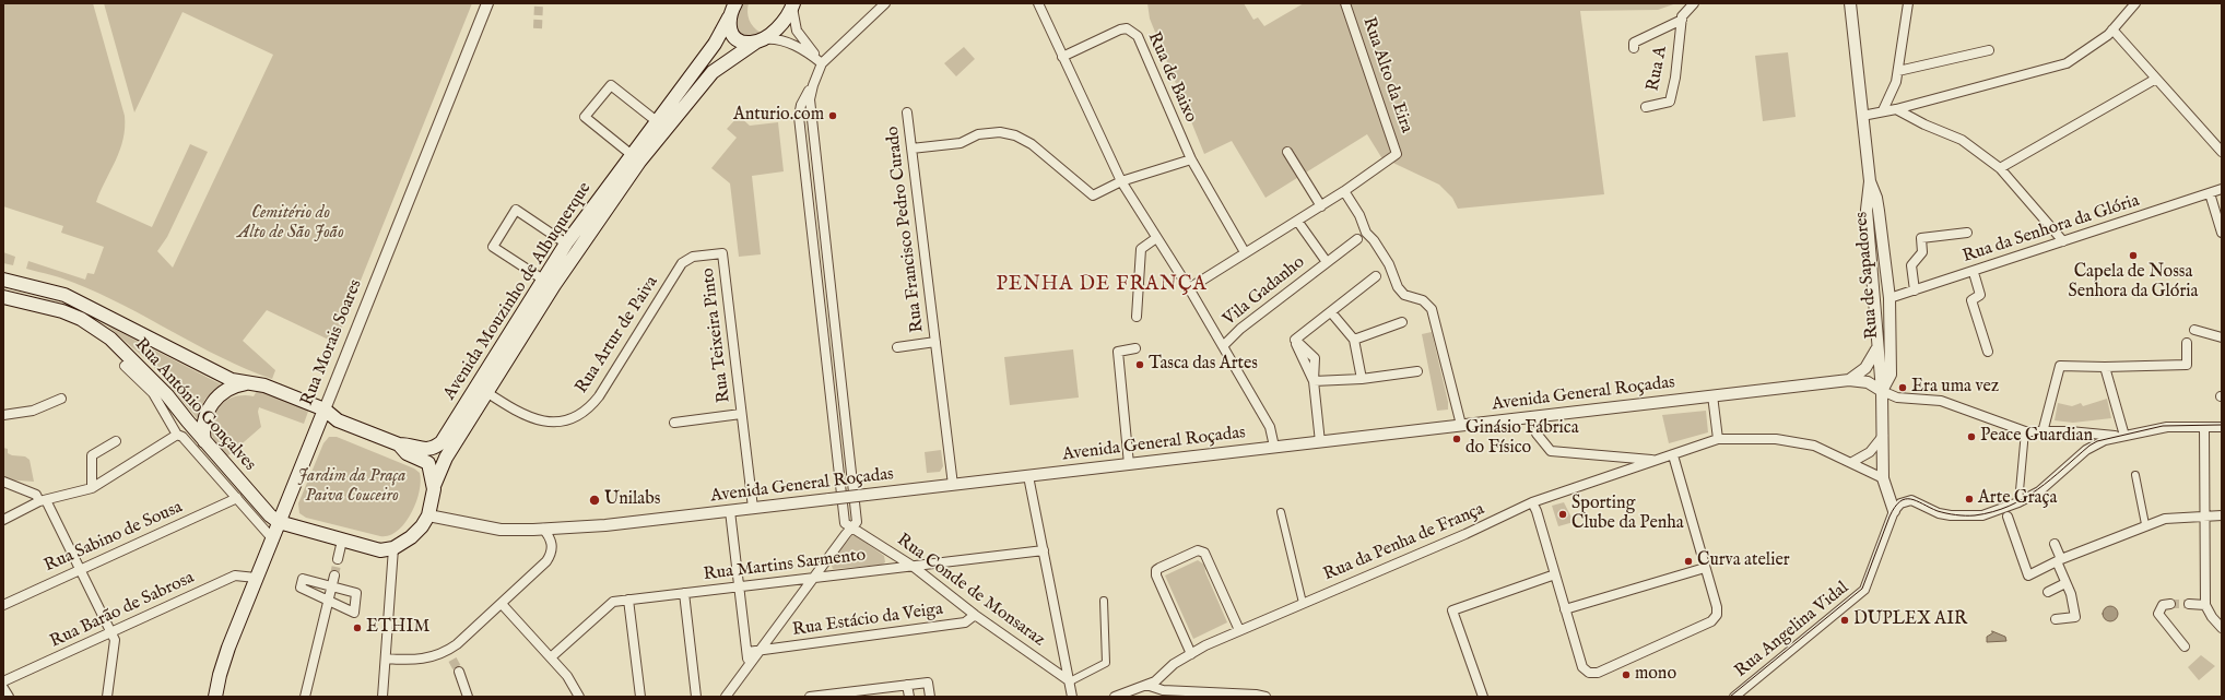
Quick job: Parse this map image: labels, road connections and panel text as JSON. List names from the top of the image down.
{
  "streets": {
    "main road": ["Avenida Mouzinho de Albuquerque", "Rua Morais Soares", "Rua António Gonçalves"],
    "street": [
      "Rua A",
      "Rua Alto da Eira",
      "Rua de Baixo",
      "Rua Francisco Pedro Curado",
      "Rua da Senhora da Glória",
      "Rua de Sapadores",
      "Vila Gadanho",
      "Rua Artur de Paiva",
      "Rua Teixeira Pinto",
      "Avenida General Roçadas",
      "Rua Sabino de Sousa",
      "Rua da Penha de França",
      "Rua Martins Sarmento",
      "Rua Conde de Monsaraz",
      "Rua Barão de Sabrosa",
      "Rua Estácio da Veiga",
      "Rua Angelina Vidal"
    ]
  },
  "crossings": [
    ["Rua Francisco Pedro Curado", "Avenida General Roçadas"],
    ["Rua da Senhora da Glória", "Rua de Sapadores"],
    ["Rua de Sapadores", "Avenida General Roçadas"],
    ["Rua de Sapadores", "Rua da Penha de França"],
    ["Rua de Sapadores", "Rua Angelina Vidal"],
    ["Avenida Mouzinho de Albuquerque", "Rua Artur de Paiva"],
    ["Avenida Mouzinho de Albuquerque", "Rua António Gonçalves"],
    ["Rua Artur de Paiva", "Rua Teixeira Pinto"],
    ["Rua Teixeira Pinto", "Avenida General Roçadas"],
    ["Rua Morais Soares", "Rua António Gonçalves"],
    ["Rua Morais Soares", "Rua Barão de Sabrosa"],
    ["Rua Martins Sarmento", "Rua Conde de Monsaraz"],
    ["Rua Conde de Monsaraz", "Rua Estácio da Veiga"]
  ],
  "districts": ["PENHA DE FRANÇA"],
  "parks": ["Cemitério do Alto de São João", "Jardim da Praça Paiva Couceiro"],
  "places": [
    "Anturio.com",
    "Capela de Nossa Senhora da Glória",
    "Tasca das Artes",
    "Era uma vez",
    "Peace Guardian",
    "Ginásio Fábrica do Físico",
    "Arte Graça",
    "Unilabs",
    "Sporting Clube da Penha",
    "Curva atelier",
    "DUPLEX AIR",
    "ETHIM",
    "mono"
  ]
}
